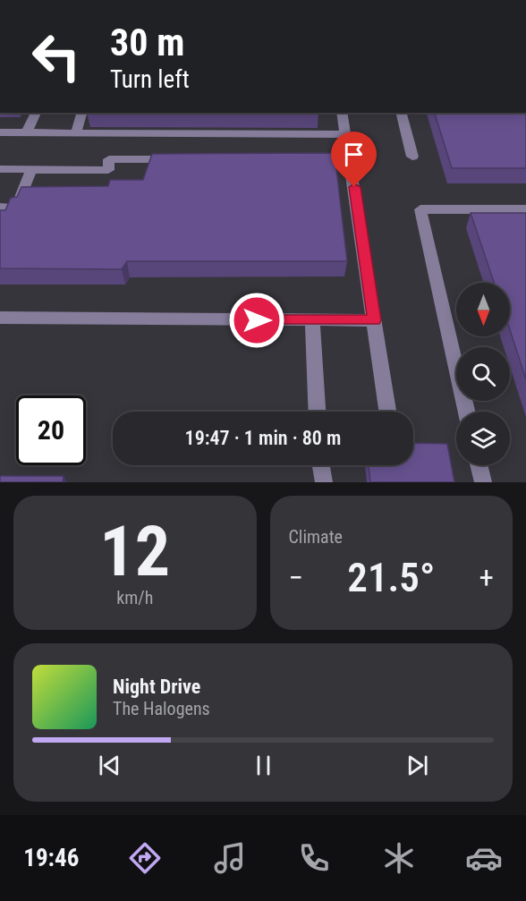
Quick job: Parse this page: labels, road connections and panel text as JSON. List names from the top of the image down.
{
  "north": "bottom",
  "page": {
    "turn": ["30 m", "Turn left"],
    "limit": "20",
    "trip": "19:47 · 1 min · 80 m",
    "tile": [
      ["12", "km/h"],
      "Climate"
    ],
    "heat": ["−", "21.5°", "+"],
    "song": ["Night Drive", "The Halogens"],
    "tabs": "19:46"
  }
}
